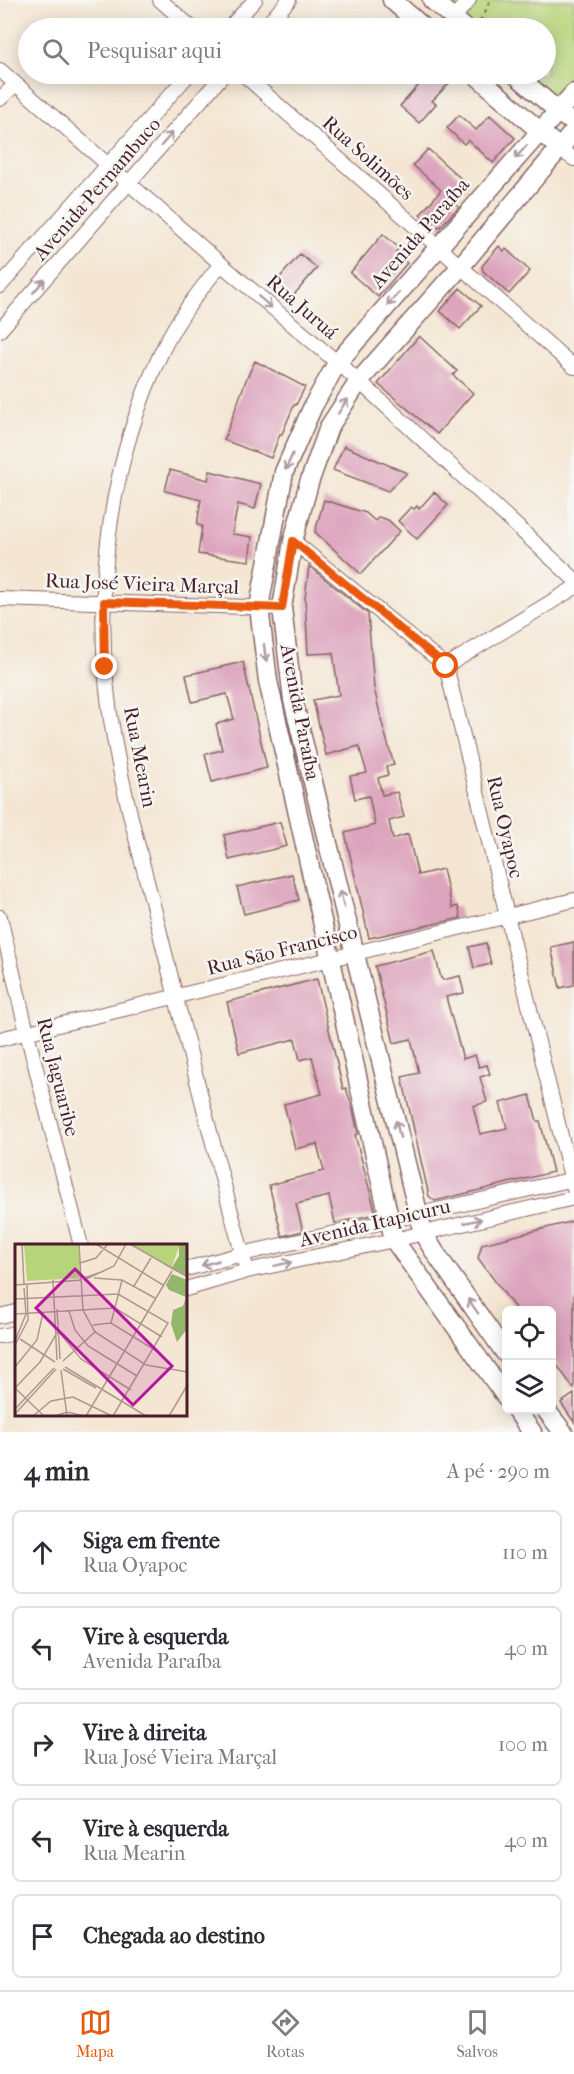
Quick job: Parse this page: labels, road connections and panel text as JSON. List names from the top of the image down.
{
  "streets": {
    "main road": ["Avenida Paraíba"],
    "street": [
      "Rua Solimões",
      "Avenida Pernambuco",
      "Rua Juruá",
      "Rua José Vieira Marçal",
      "Rua Mearin",
      "Rua Oyapoc",
      "Rua São Francisco",
      "Rua Jaguaribe",
      "Avenida Itapicuru"
    ]
  },
  "crossings": [
    ["Rua Solimões", "Avenida Paraíba"],
    ["Avenida Pernambuco", "Rua Juruá"],
    ["Avenida Paraíba", "Rua Juruá"],
    ["Avenida Paraíba", "Rua José Vieira Marçal"],
    ["Avenida Paraíba", "Rua São Francisco"],
    ["Avenida Paraíba", "Avenida Itapicuru"],
    ["Rua Juruá", "Rua Mearin"],
    ["Rua José Vieira Marçal", "Rua Mearin"],
    ["Rua Mearin", "Rua São Francisco"],
    ["Rua Mearin", "Avenida Itapicuru"],
    ["Rua Oyapoc", "Rua São Francisco"],
    ["Rua Oyapoc", "Avenida Itapicuru"],
    ["Rua São Francisco", "Rua Jaguaribe"]
  ],
  "page": {
    "search": "Pesquisar aqui",
    "heading": ["4 min", "A pé · 290 m"],
    "list": [
      ["Siga em frente", "Rua Oyapoc", "110 m"],
      ["Vire à esquerda", "Avenida Paraíba", "40 m"],
      ["Vire à direita", "Rua José Vieira Marçal", "100 m"],
      ["Vire à esquerda", "Rua Mearin", "40 m"],
      "Chegada ao destino"
    ],
    "nav": ["Mapa", "Rotas", "Salvos"]
  }
}
